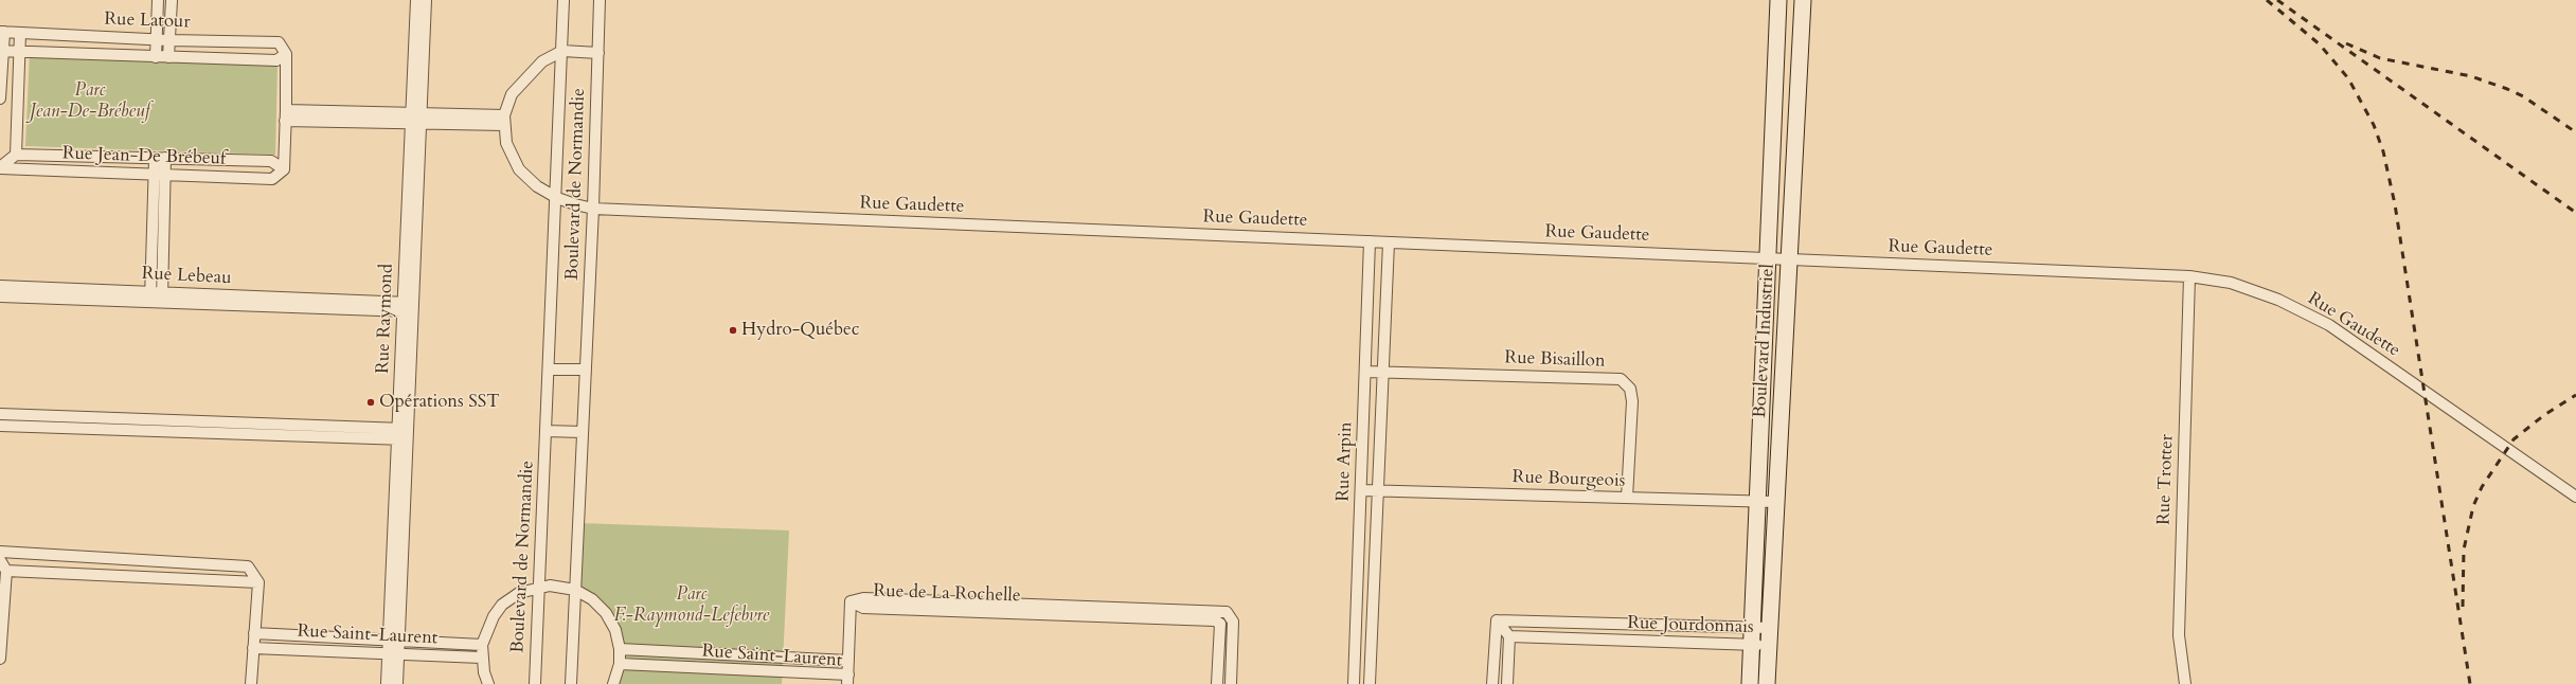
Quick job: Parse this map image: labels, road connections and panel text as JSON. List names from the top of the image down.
{
  "streets": {
    "street": [
      "Rue Latour",
      "Rue Jean-De Brébeuf",
      "Boulevard de Normandie",
      "Rue Gaudette",
      "Rue Lebeau",
      "Rue Raymond",
      "Boulevard Industriel",
      "Rue Bisaillon",
      "Rue Arpin",
      "Rue Bourgeois",
      "Rue Trotter",
      "Rue de La Rochelle",
      "Rue Jourdonnais",
      "Rue Saint-Laurent"
    ]
  },
  "crossings": [
    ["Boulevard de Normandie", "Rue Gaudette"],
    ["Rue Gaudette", "Boulevard Industriel"],
    ["Rue Gaudette", "Rue Arpin"],
    ["Rue Gaudette", "Rue Trotter"],
    ["Rue Lebeau", "Rue Raymond"],
    ["Rue Raymond", "Rue Saint-Laurent"],
    ["Boulevard Industriel", "Rue Bourgeois"],
    ["Boulevard Industriel", "Rue Jourdonnais"],
    ["Rue Bisaillon", "Rue Arpin"],
    ["Rue Bisaillon", "Rue Bourgeois"],
    ["Rue Arpin", "Rue Bourgeois"],
    ["Rue de La Rochelle", "Rue Saint-Laurent"]
  ],
  "parks": ["Parc Jean-De-Brébeuf", "Parc F.-Raymond-Lefebvre"],
  "places": ["Hydro-Québec", "Opérations SST"]
}
